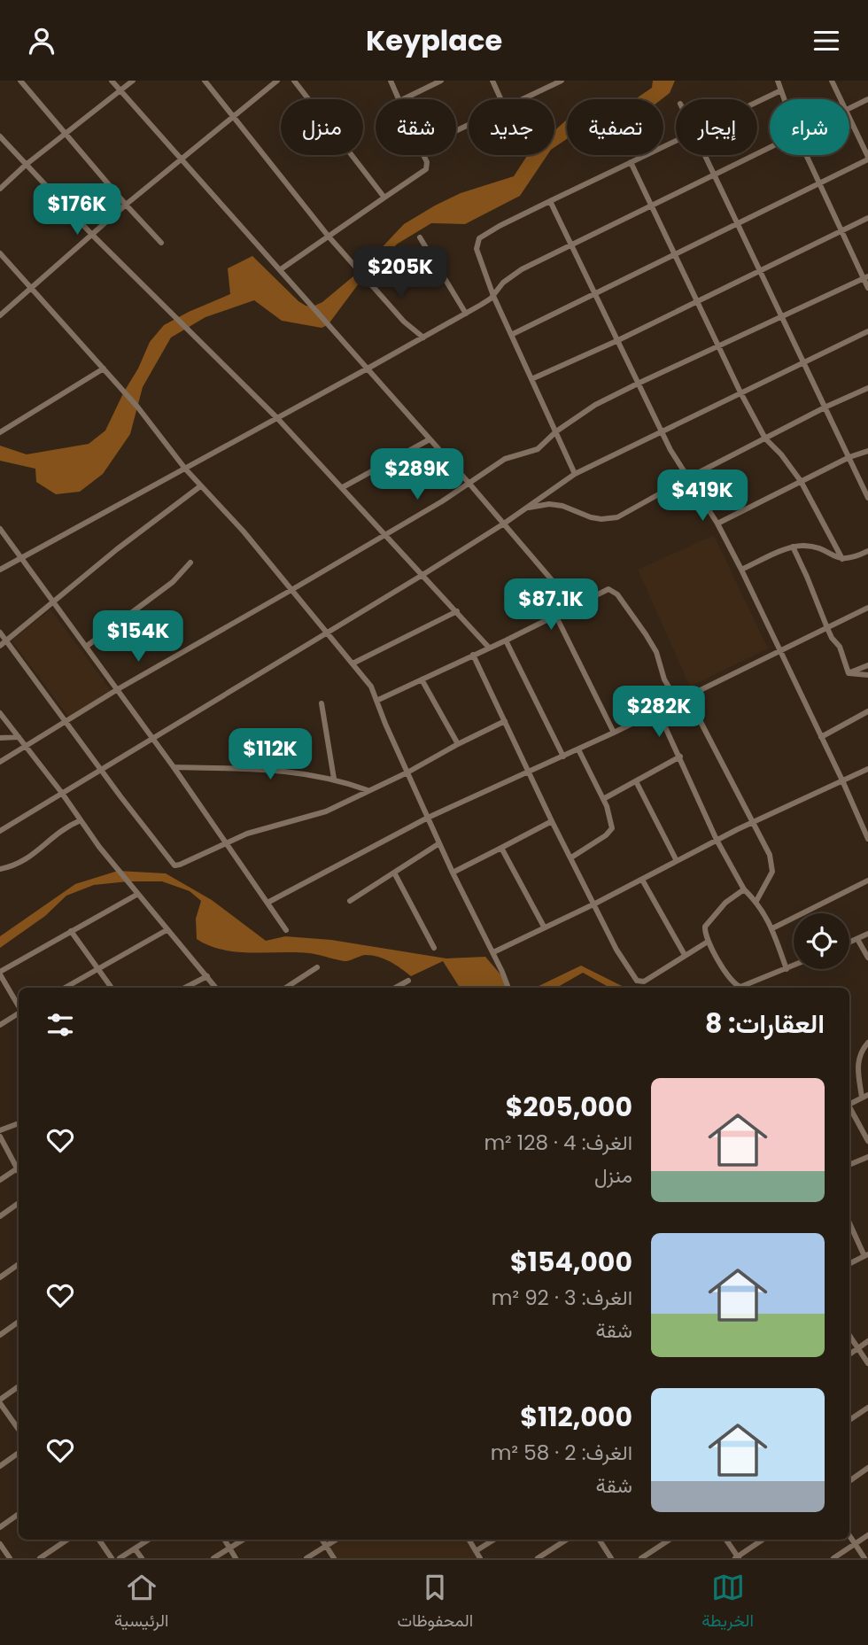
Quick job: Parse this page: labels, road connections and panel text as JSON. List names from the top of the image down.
{
  "page": {
    "header": "Keyplace",
    "chip": [
      "شراء",
      "إيجار",
      "تصفية",
      "جديد",
      "شقة",
      "منزل"
    ],
    "price": [
      "$176K",
      "$205K",
      "$289K",
      "$419K",
      "$87.1K",
      "$154K",
      "$282K",
      "$112K"
    ],
    "heading": "العقارات: 8",
    "list": [
      {
        "name": "$205,000",
        "note": "الغرف: 4 · 128 m² · منزل"
      },
      {
        "name": "$154,000",
        "note": "الغرف: 3 · 92 m² · شقة"
      },
      {
        "name": "$112,000",
        "note": "الغرف: 2 · 58 m² · شقة"
      }
    ],
    "tabs": ["الخريطة", "المحفوظات", "الرئيسية"]
  }
}
